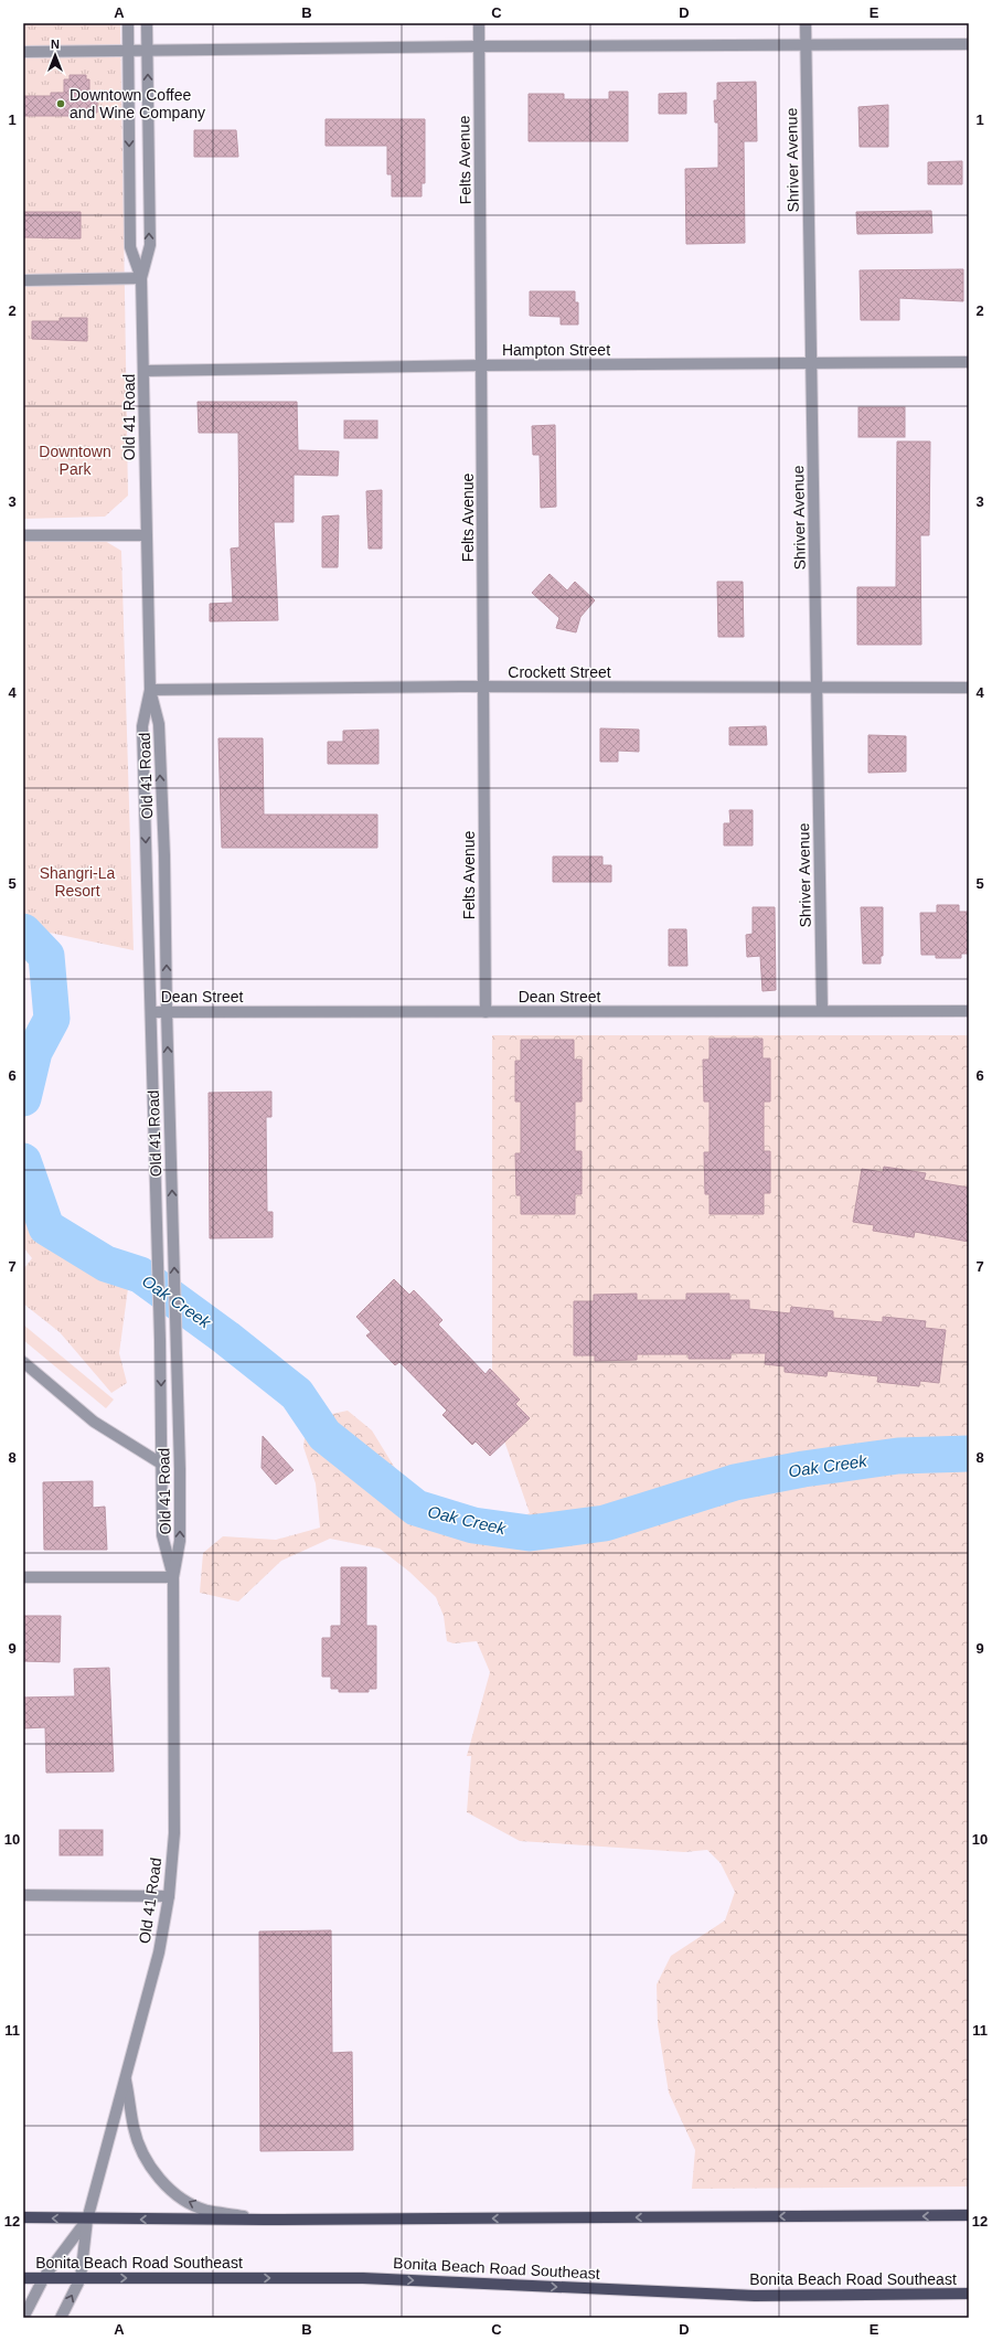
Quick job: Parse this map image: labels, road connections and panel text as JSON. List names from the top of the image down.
{
  "streets": {
    "main road": ["Bonita Beach Road Southeast"],
    "street": [
      "Felts Avenue",
      "Shriver Avenue",
      "Hampton Street",
      "Old 41 Road",
      "Crockett Street",
      "Dean Street"
    ]
  },
  "crossings": [
    ["Felts Avenue", "Hampton Street"],
    ["Felts Avenue", "Crockett Street"],
    ["Felts Avenue", "Dean Street"],
    ["Shriver Avenue", "Hampton Street"],
    ["Shriver Avenue", "Crockett Street"],
    ["Shriver Avenue", "Dean Street"],
    ["Hampton Street", "Old 41 Road"],
    ["Old 41 Road", "Crockett Street"],
    ["Old 41 Road", "Dean Street"],
    ["Old 41 Road", "Bonita Beach Road Southeast"]
  ],
  "water": ["Oak Creek"],
  "parks": ["Downtown Park", "Shangri-La Resort"],
  "places": ["Downtown Coffee and Wine Company"],
  "north": "top",
  "grid": {
    "columns": [
      "A",
      "B",
      "C",
      "D",
      "E"
    ],
    "rows": [
      "1",
      "2",
      "3",
      "4",
      "5",
      "6",
      "7",
      "8",
      "9",
      "10",
      "11",
      "12"
    ]
  }
}
